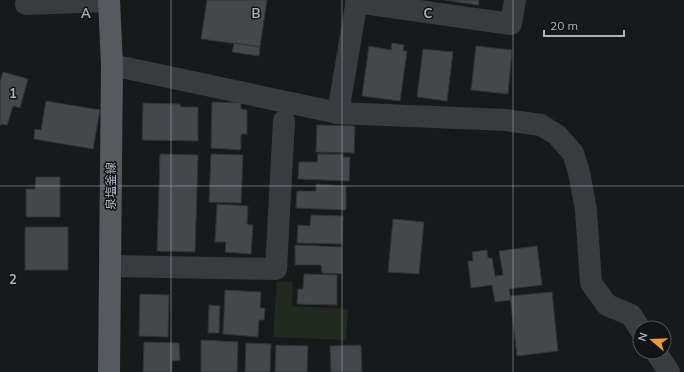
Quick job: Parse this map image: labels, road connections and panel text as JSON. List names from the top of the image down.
{
  "streets": {
    "main road": ["泉塩釜線"]
  },
  "scale_bar": "20 m",
  "north": "left",
  "grid": {
    "columns": ["A", "B", "C"],
    "rows": ["1", "2"]
  }
}
